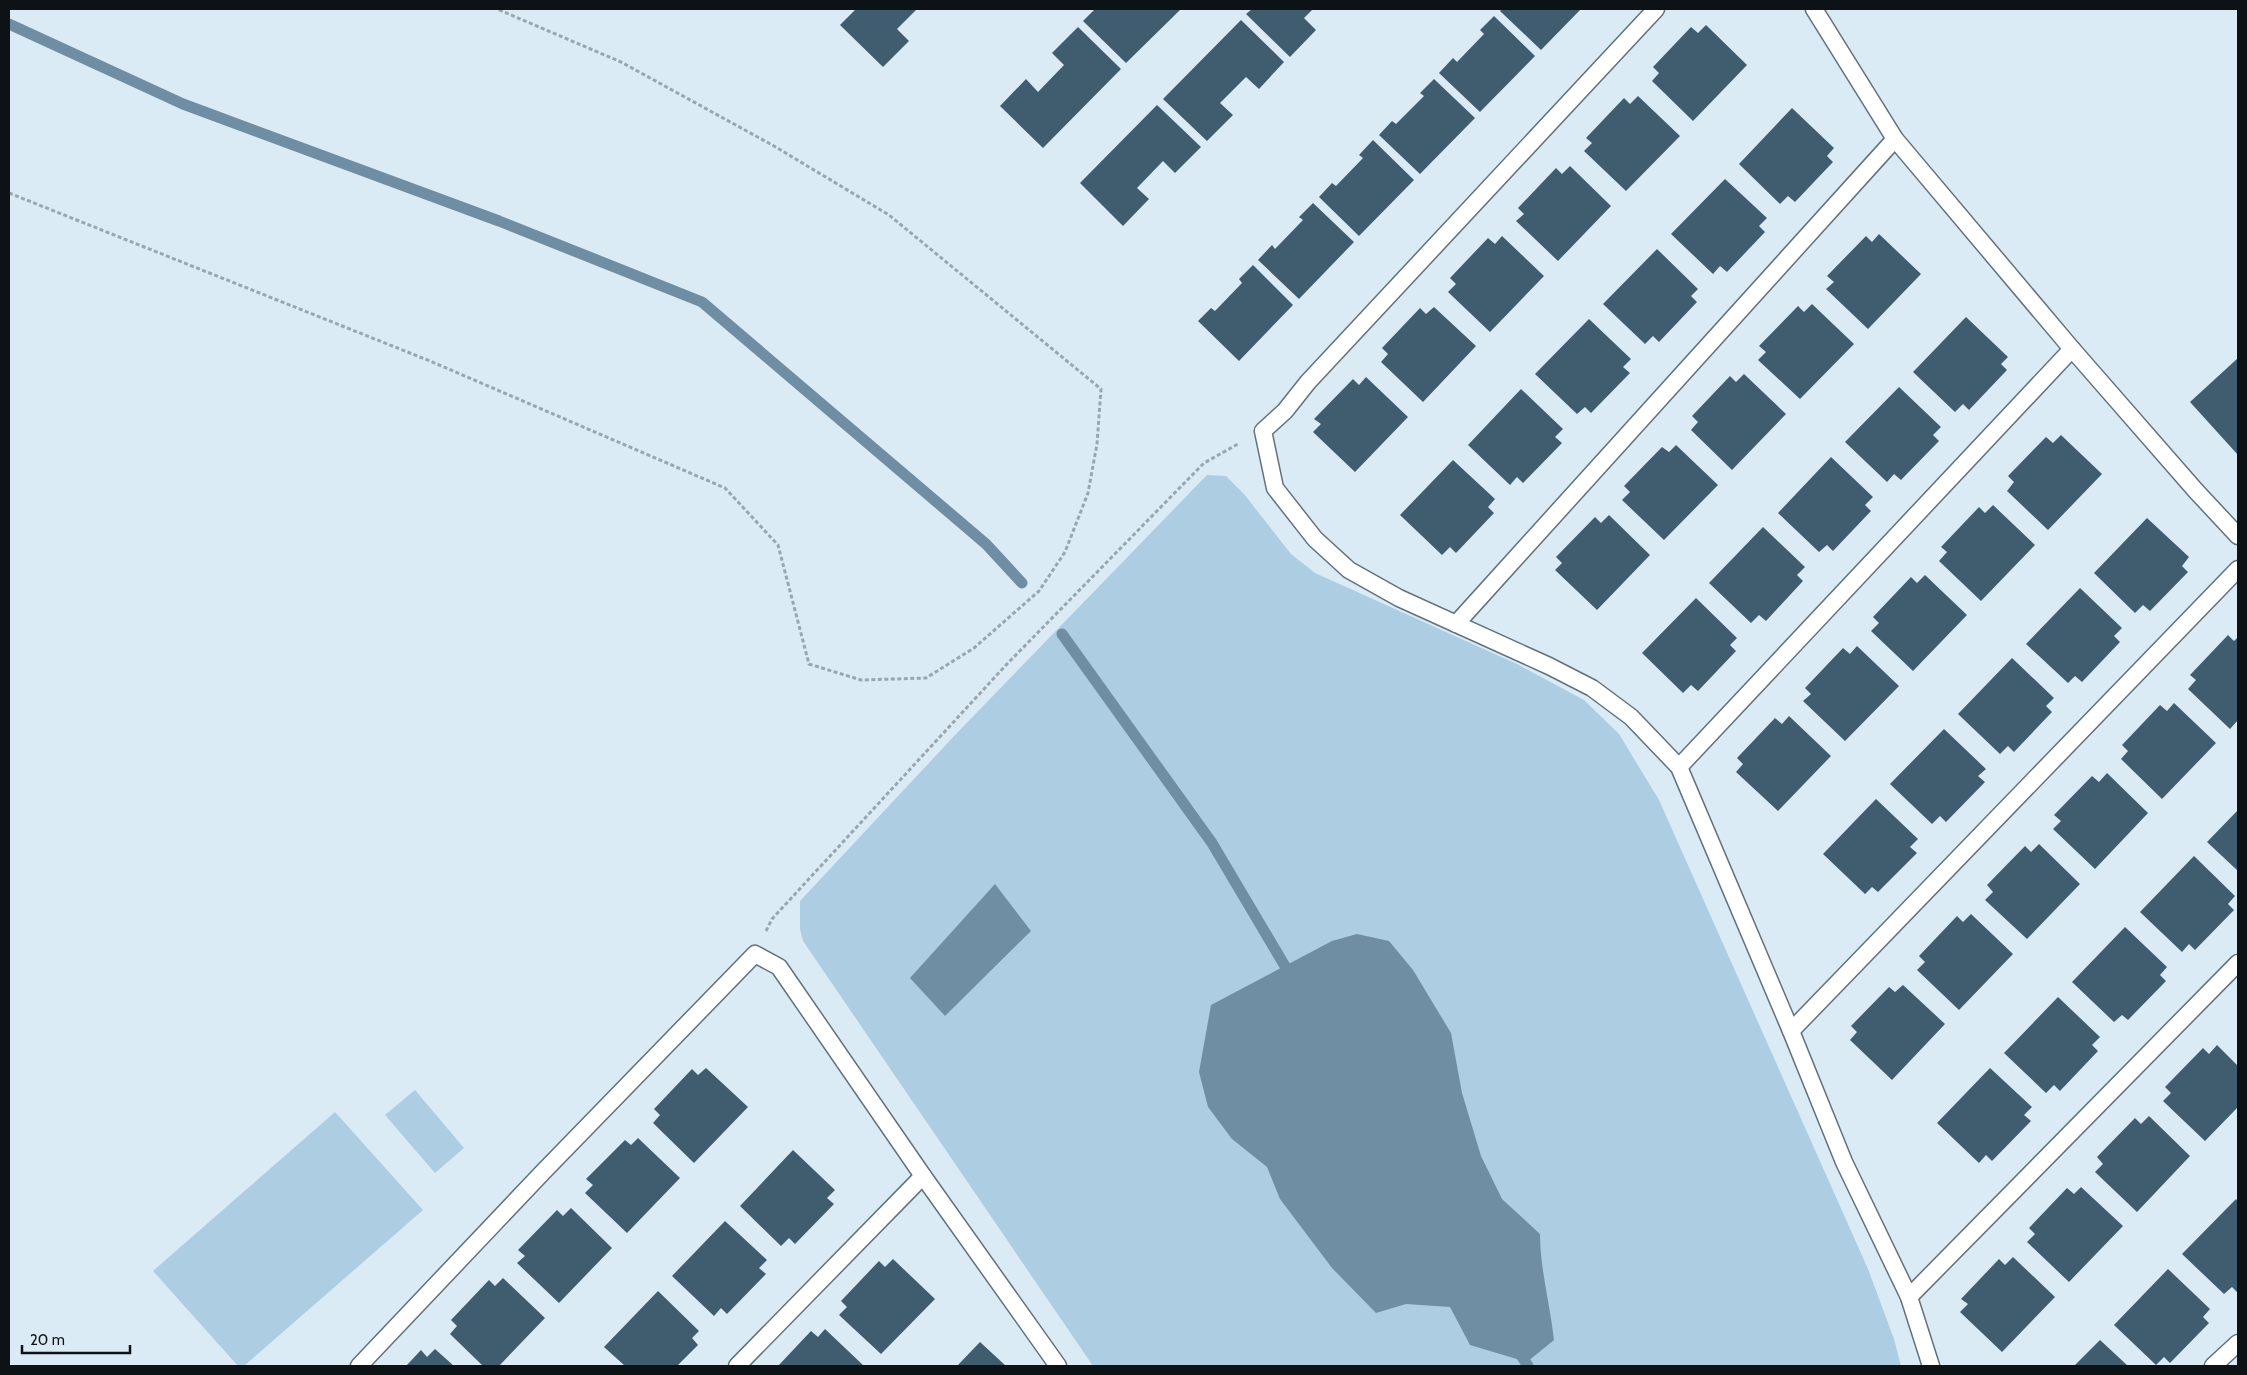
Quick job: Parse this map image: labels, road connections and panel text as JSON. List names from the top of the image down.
{
  "scale_bar": "20 m"
}
